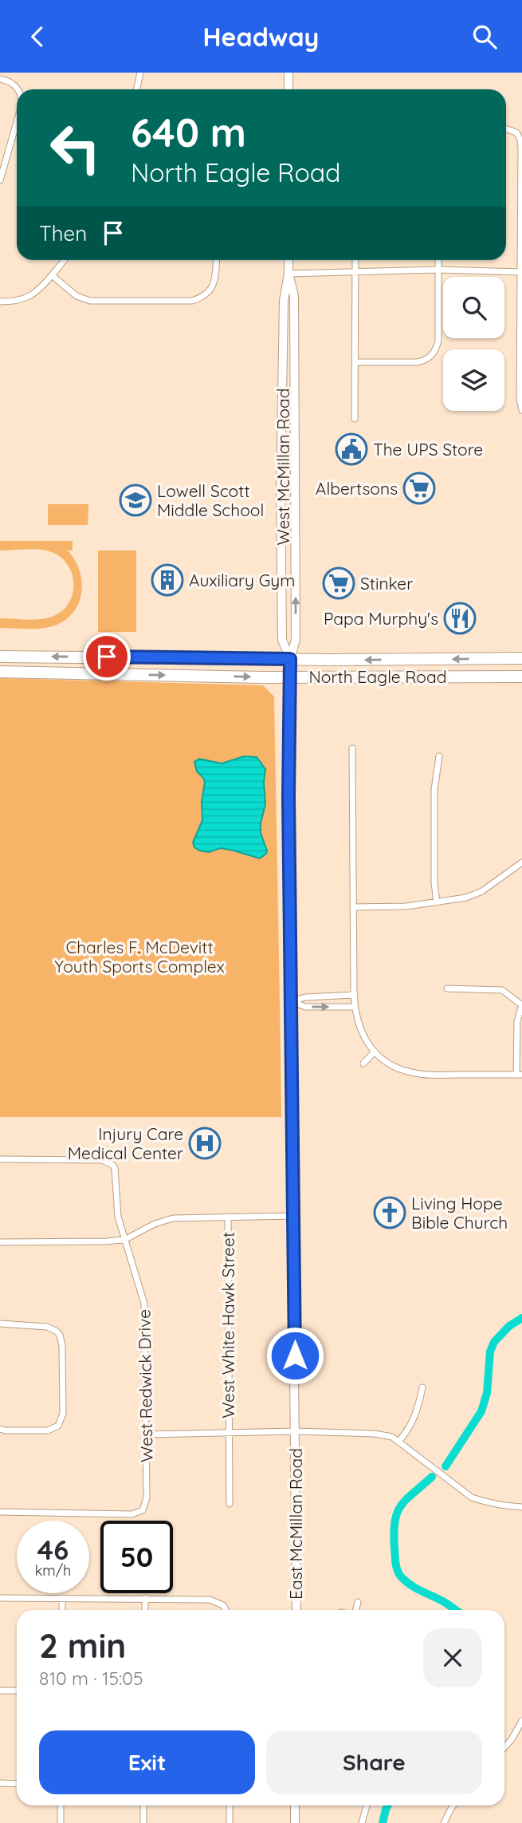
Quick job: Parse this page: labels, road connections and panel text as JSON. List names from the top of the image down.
{
  "streets": {
    "highway": ["North Eagle Road"],
    "main road": ["West McMillan Road", "East McMillan Road"],
    "street": ["West White Hawk Street", "West Redwick Drive"]
  },
  "crossings": [
    ["West McMillan Road", "North Eagle Road"],
    ["West McMillan Road", "East McMillan Road"]
  ],
  "parks": ["Charles F. McDevitt Youth Sports Complex"],
  "places": {
    "public building": ["The UPS Store"],
    "supermarket": ["Albertsons", "Stinker"],
    "school or university": ["Lowell Scott Middle School"],
    "building": ["Auxiliary Gym"],
    "restaurant": ["Papa Murphy's"],
    "hospital": ["Injury Care Medical Center"],
    "church": ["Living Hope Bible Church"]
  },
  "page": {
    "header": "Headway",
    "turn": ["640 m", "North Eagle Road"],
    "then": "Then",
    "speed": "46 km/h",
    "limit": "50",
    "heading": ["2 min", "810 m · 15:05"],
    "buttons": ["Exit", "Share"]
  }
}
